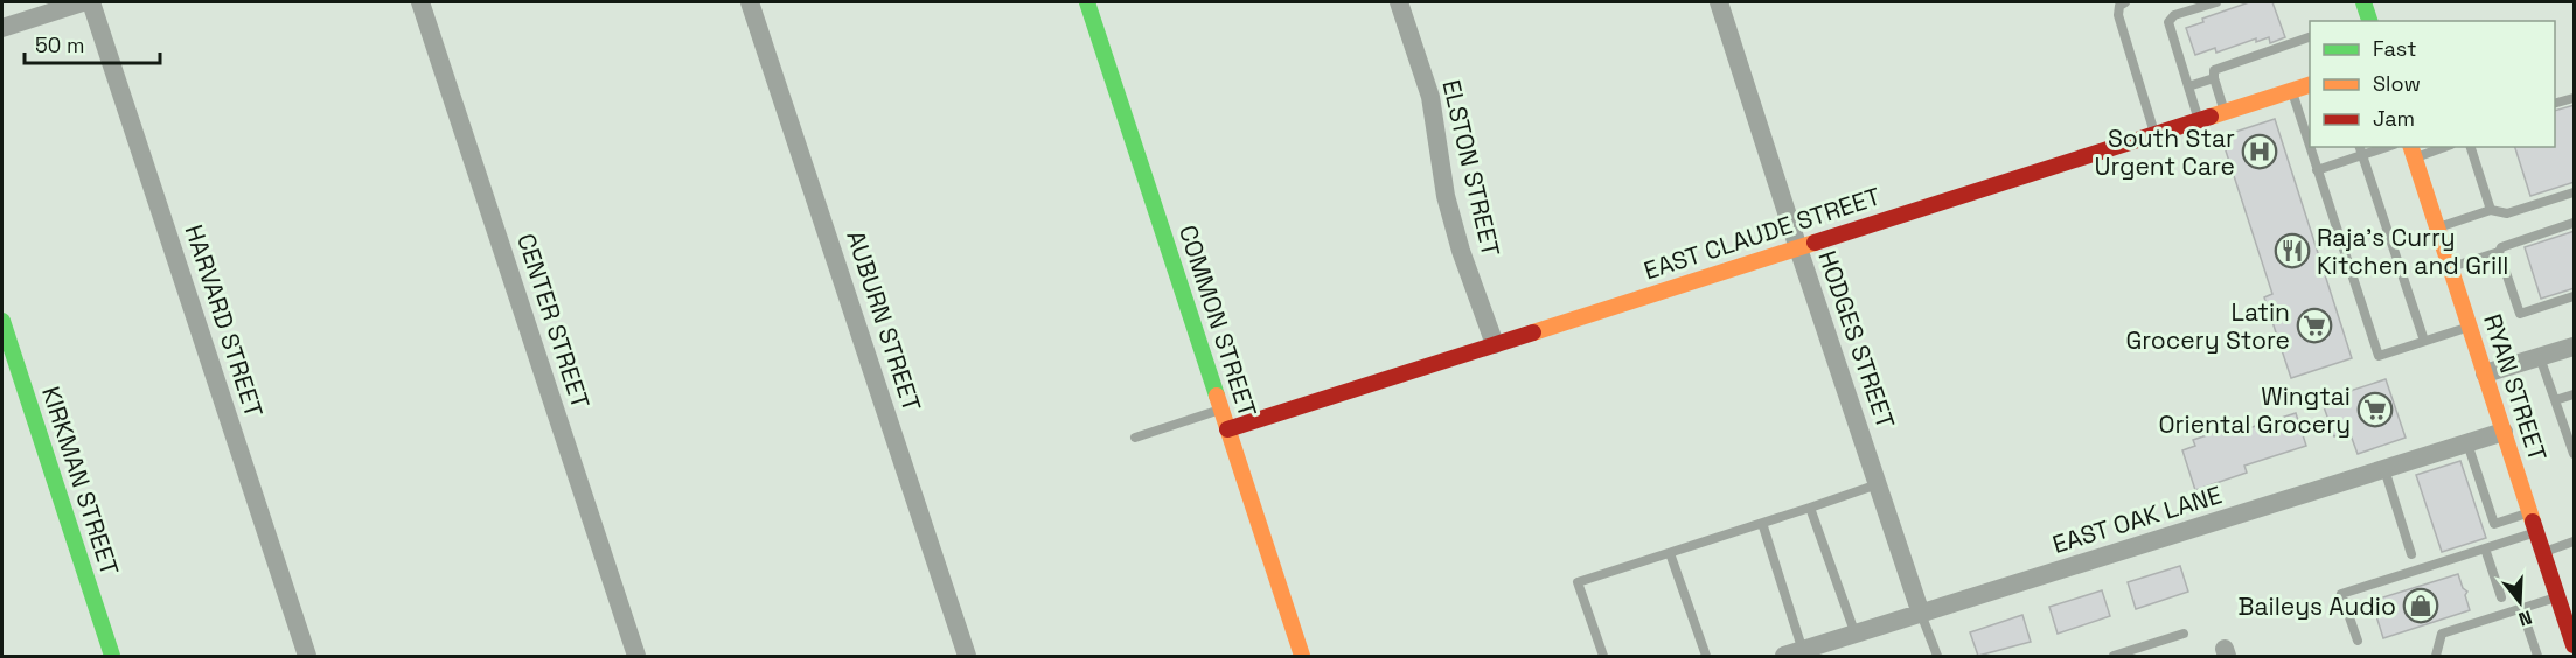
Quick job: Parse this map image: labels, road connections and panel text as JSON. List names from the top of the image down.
{
  "streets": {
    "street": [
      "ELSTON STREET",
      "EAST CLAUDE STREET",
      "HARVARD STREET",
      "CENTER STREET",
      "AUBURN STREET",
      "COMMON STREET",
      "HODGES STREET",
      "RYAN STREET",
      "KIRKMAN STREET",
      "EAST OAK LANE"
    ]
  },
  "crossings": [
    ["ELSTON STREET", "EAST CLAUDE STREET"],
    ["EAST CLAUDE STREET", "COMMON STREET"],
    ["EAST CLAUDE STREET", "HODGES STREET"],
    ["HODGES STREET", "EAST OAK LANE"],
    ["RYAN STREET", "EAST OAK LANE"]
  ],
  "places": {
    "hospital": ["South Star Urgent Care"],
    "restaurant": ["Raja's Curry Kitchen and Grill"],
    "supermarket": ["Latin Grocery Store", "Wingtai Oriental Grocery"],
    "shop": ["Baileys Audio"]
  },
  "legend": ["Fast", "Slow", "Jam"],
  "scale_bar": "50 m",
  "north": "bottom"
}
